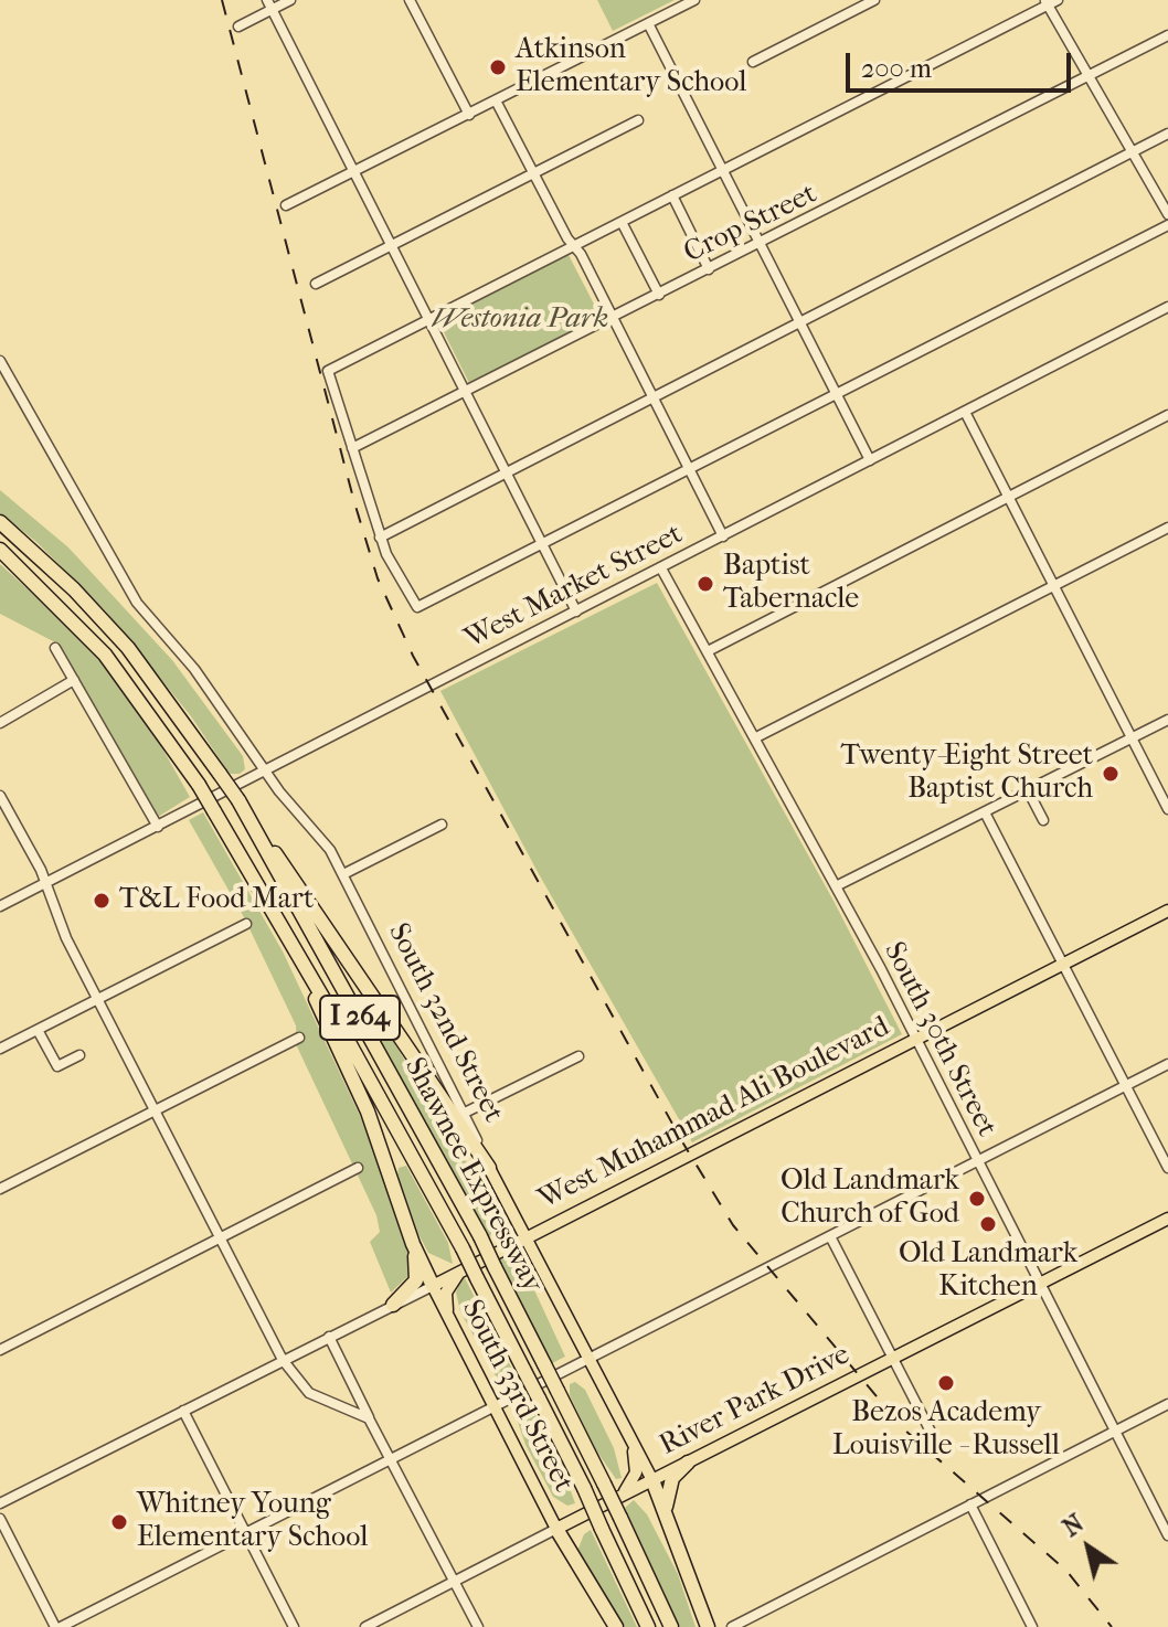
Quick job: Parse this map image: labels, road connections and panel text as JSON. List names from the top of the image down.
{
  "streets": {
    "highway": ["I 264", "Shawnee Expressway"],
    "main road": [
      "South 32nd Street",
      "West Muhammad Ali Boulevard",
      "South 33rd Street",
      "River Park Drive"
    ],
    "street": ["Crop Street", "West Market Street", "South 30th Street"]
  },
  "crossings": [
    ["West Market Street", "South 32nd Street"],
    ["West Market Street", "South 30th Street"],
    ["South 32nd Street", "West Muhammad Ali Boulevard"],
    ["South 32nd Street", "River Park Drive"],
    ["South 30th Street", "West Muhammad Ali Boulevard"],
    ["South 30th Street", "River Park Drive"],
    ["West Muhammad Ali Boulevard", "South 33rd Street"],
    ["South 33rd Street", "River Park Drive"]
  ],
  "parks": ["Westonia Park"],
  "places": [
    "Atkinson Elementary School",
    "Baptist Tabernacle",
    "Twenty-Eight Street Baptist Church",
    "T&L Food Mart",
    "Old Landmark Church of God",
    "Old Landmark Kitchen",
    "Bezos Academy Louisville - Russell",
    "Whitney Young Elementary School"
  ],
  "scale_bar": "200 m",
  "north": "top left"
}
